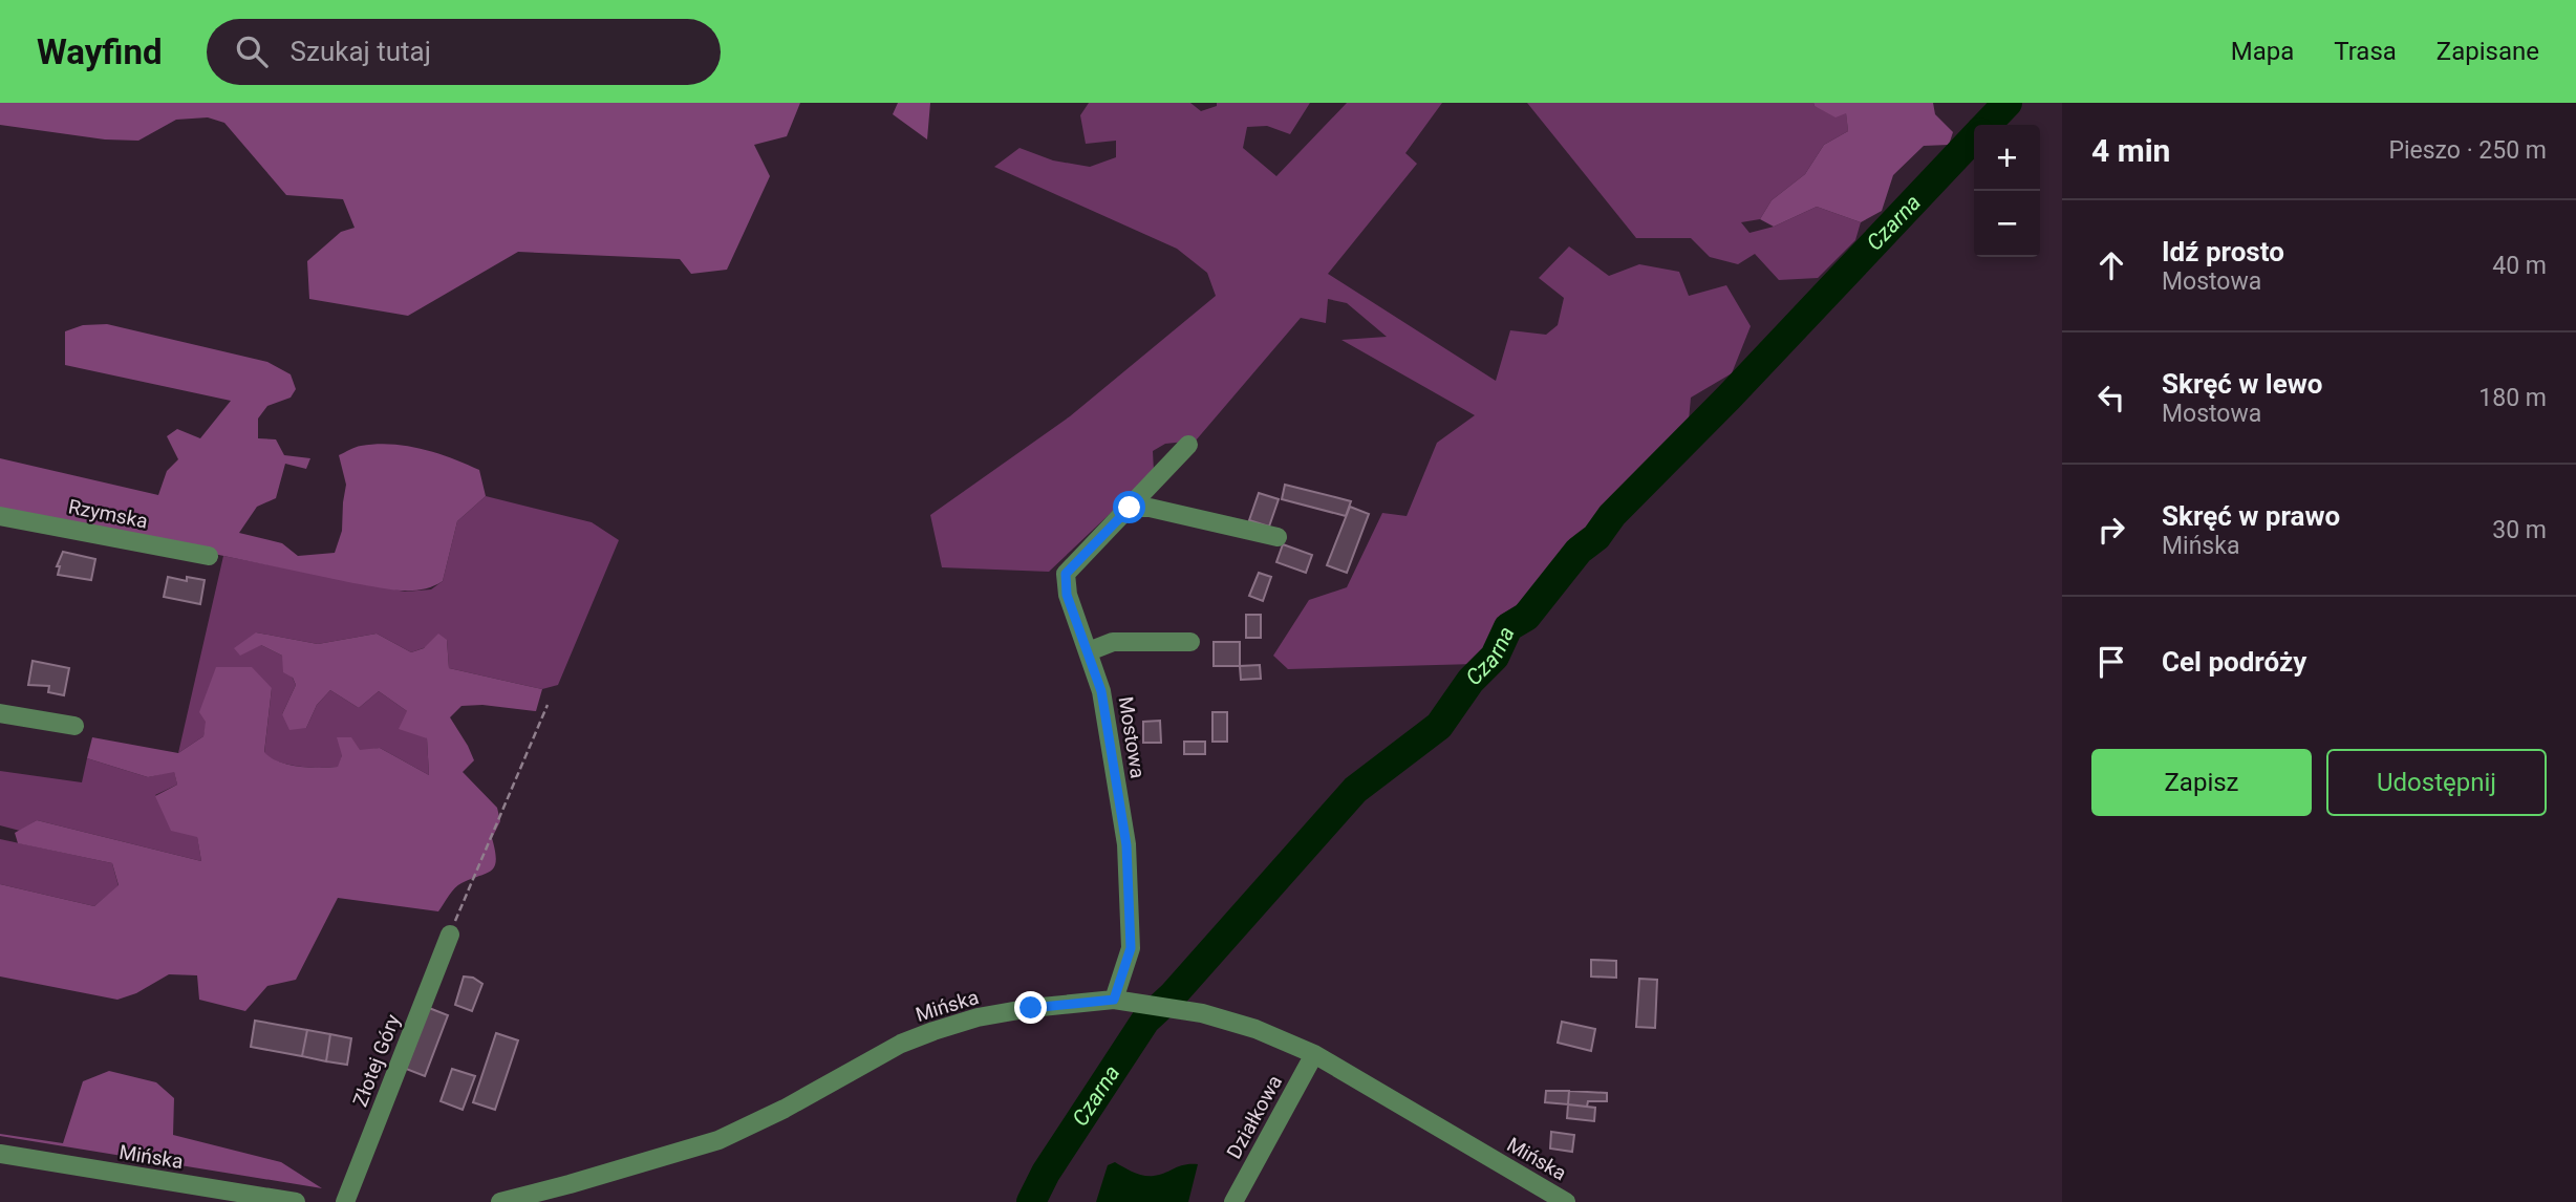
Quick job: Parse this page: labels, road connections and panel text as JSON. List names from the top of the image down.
{
  "streets": {
    "street": [
      "Rzymska",
      "Mostowa",
      "Mińska",
      "Złotej Góry",
      "Działkowa"
    ]
  },
  "crossings": [
    ["Mostowa", "Mińska"],
    ["Mińska", "Działkowa"]
  ],
  "water": ["Czarna"],
  "page": {
    "header": "Wayfind",
    "search": "Szukaj tutaj",
    "nav": ["Mapa", "Trasa", "Zapisane"],
    "heading": ["4 min", "Pieszo · 250 m"],
    "map_buttons": ["+", "−"],
    "list": [
      ["Idź prosto", "Mostowa", "40 m"],
      ["Skręć w lewo", "Mostowa", "180 m"],
      ["Skręć w prawo", "Mińska", "30 m"],
      "Cel podróży"
    ],
    "buttons": ["Zapisz", "Udostępnij"]
  }
}
